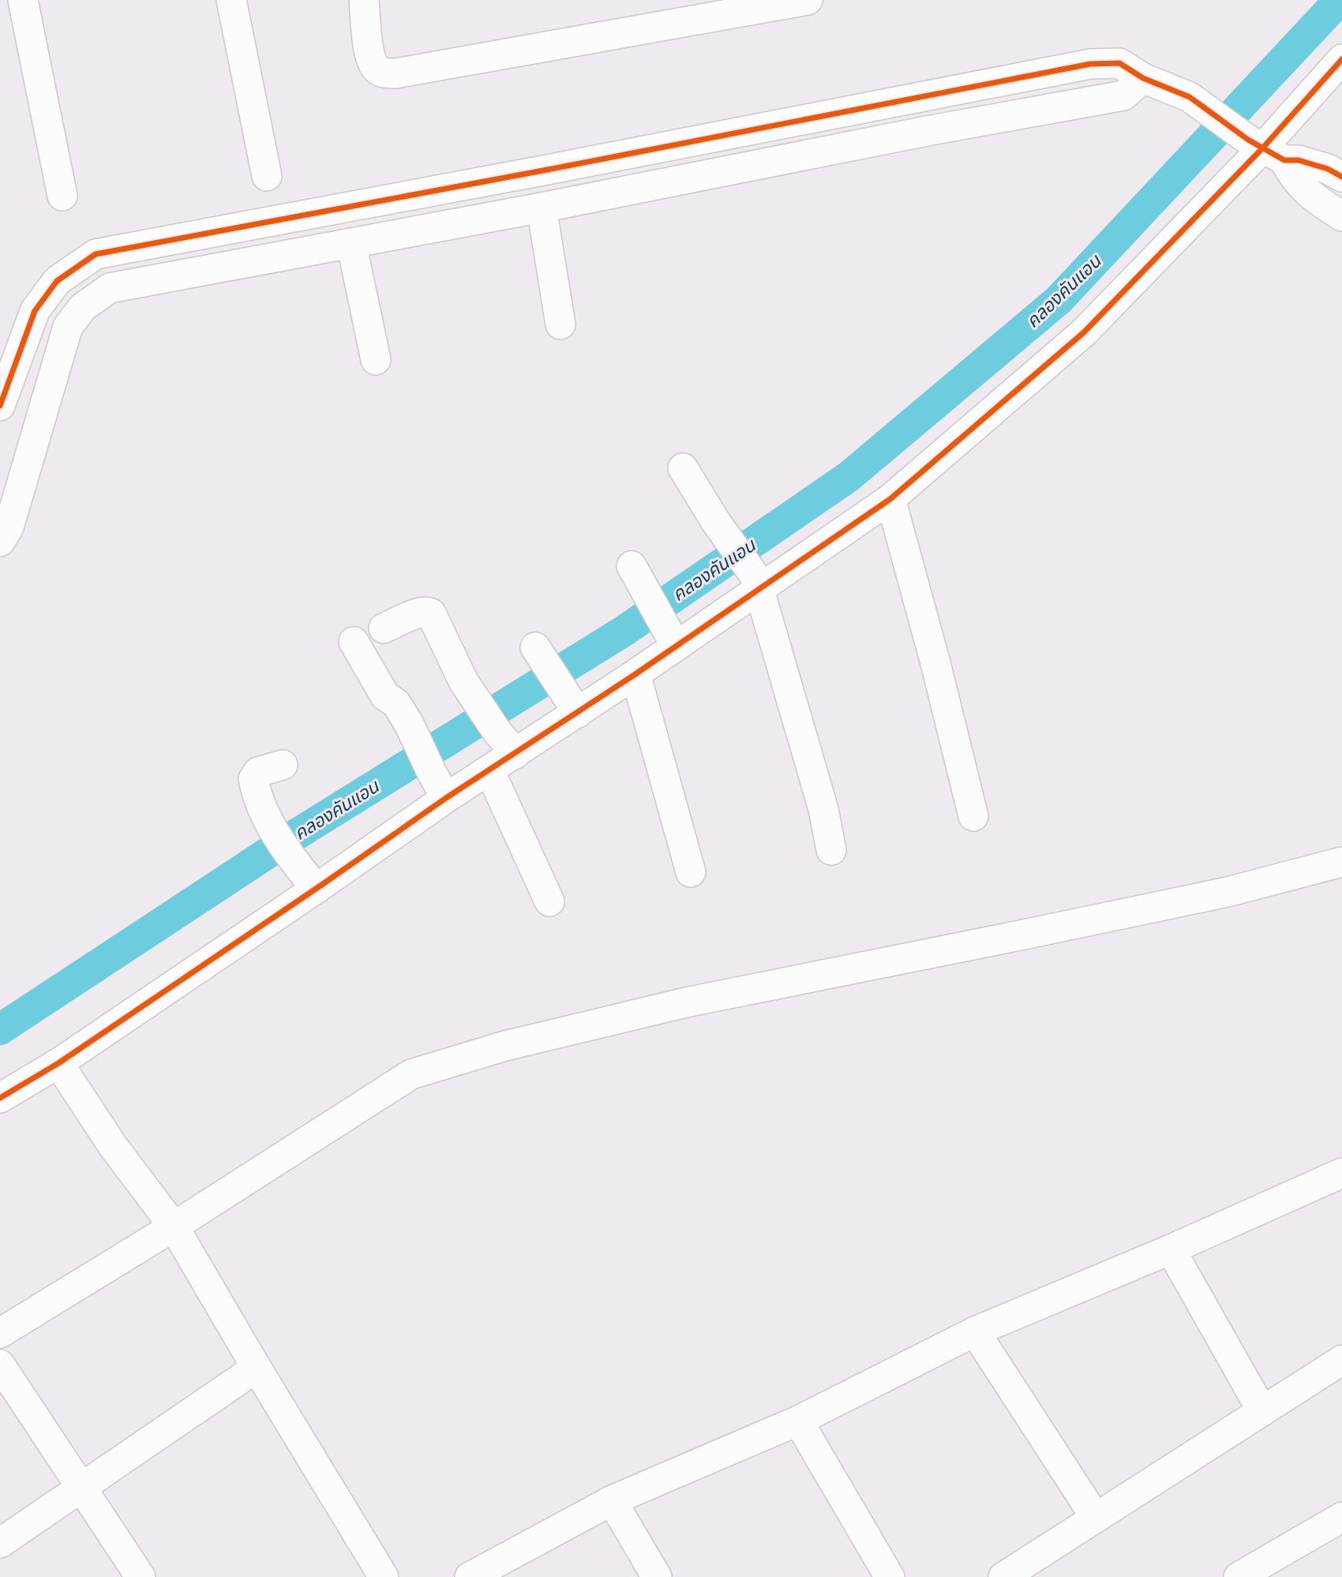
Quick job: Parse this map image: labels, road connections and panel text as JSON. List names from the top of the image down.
{
  "water": ["คลองคันแอน"]
}
